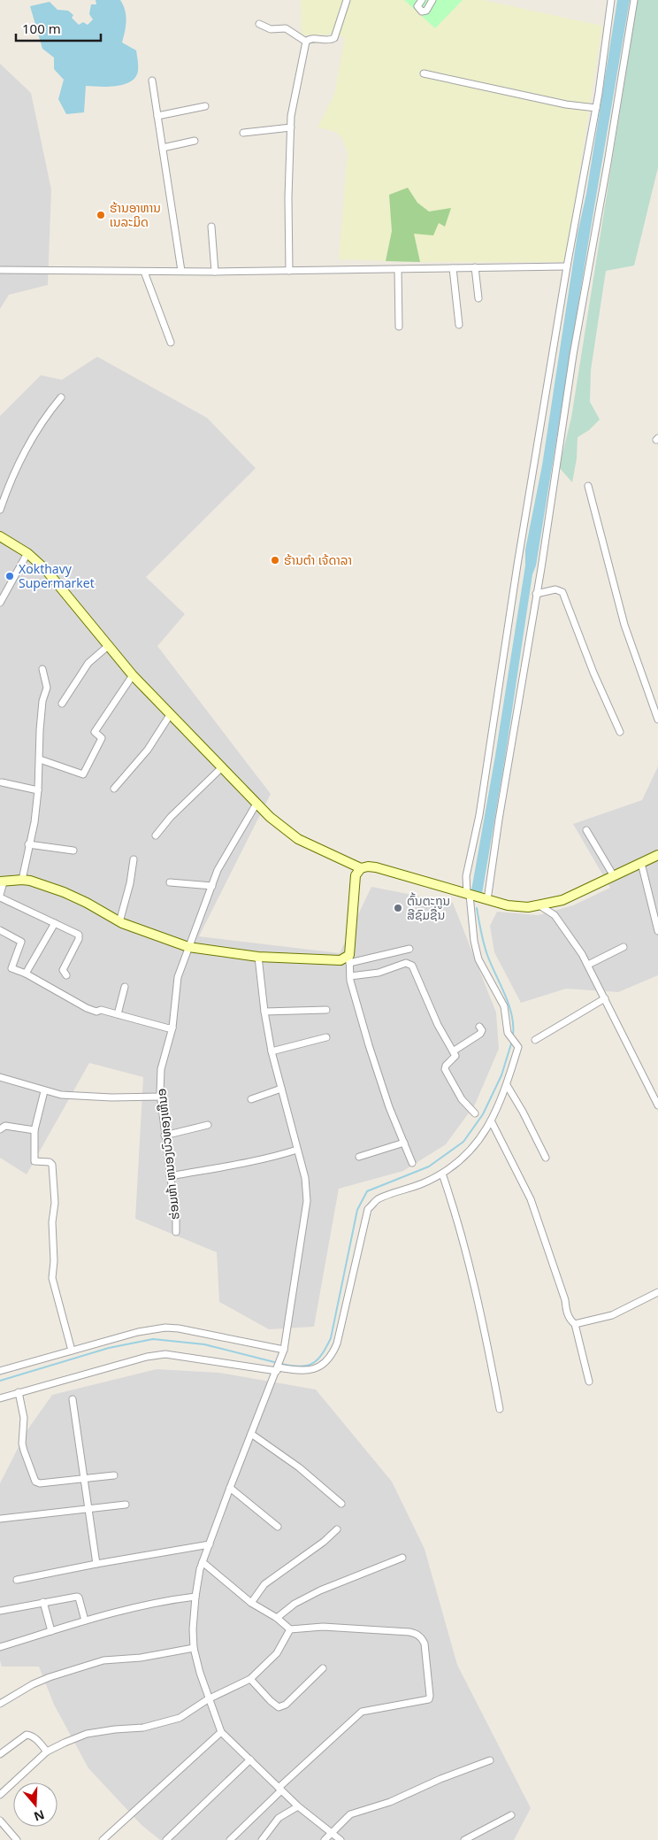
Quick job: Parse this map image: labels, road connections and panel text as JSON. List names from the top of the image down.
{
  "streets": {
    "street": ["ຮ່ອມຫ້າ ຫນອງບົວທອງເຫືນອ"]
  },
  "places": [
    "ຮ້ານອາຫານ ເນລະມິດ",
    "ຮ້ານຕຳ ເຈ້ດາລາ",
    "Xokthavy Supermarket",
    "ຕົ້ນຕະກູນ ສີຊົມຊື່ນ"
  ],
  "scale_bar": "100 m",
  "north": "bottom"
}
